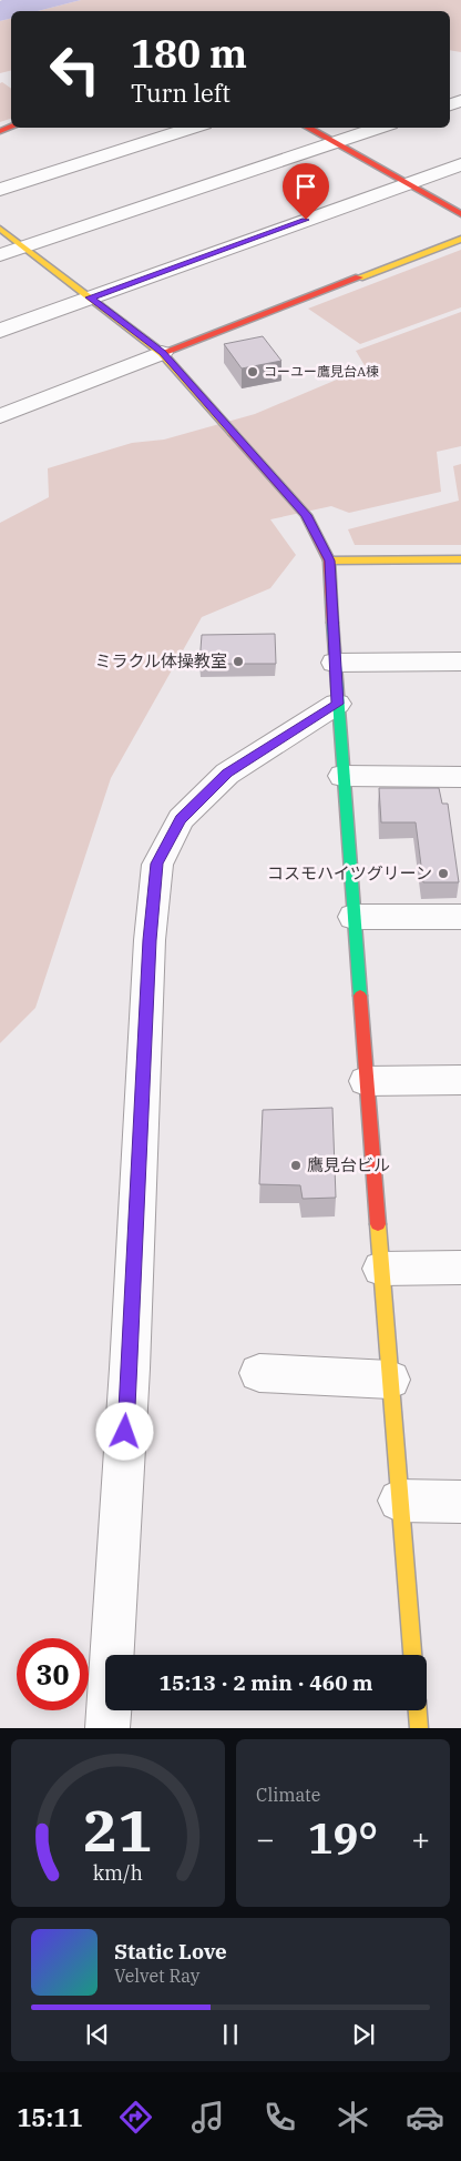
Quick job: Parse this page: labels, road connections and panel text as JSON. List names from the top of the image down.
{
  "places": [
    "コーユー鷹見台A棟",
    "ミラクル体操教室",
    "コスモハイツグリーン",
    "鷹見台ビル"
  ],
  "page": {
    "turn": ["180 m", "Turn left"],
    "limit": "30",
    "trip": "15:13 · 2 min · 460 m",
    "tile": "Climate",
    "heat": ["−", "19°", "+"],
    "song": ["Static Love", "Velvet Ray"],
    "tabs": "15:11",
    "gauge": ["21", "km/h"]
  }
}
